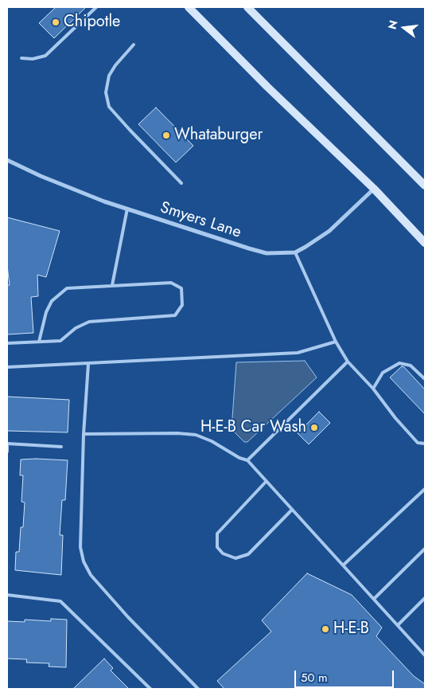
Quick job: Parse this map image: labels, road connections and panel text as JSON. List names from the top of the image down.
{
  "streets": {
    "street": ["Smyers Lane"]
  },
  "places": [
    "Chipotle",
    "Whataburger",
    "H-E-B Car Wash",
    "H-E-B"
  ],
  "scale_bar": "50 m",
  "north": "left"
}
